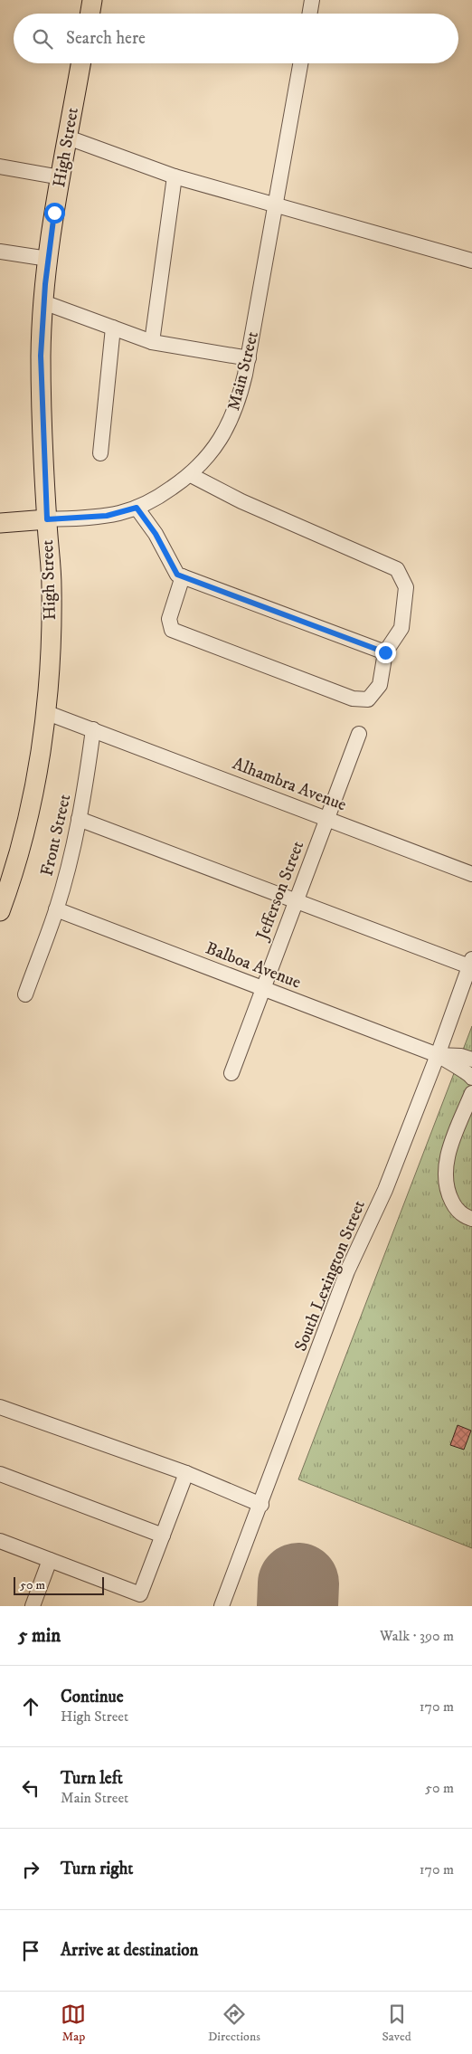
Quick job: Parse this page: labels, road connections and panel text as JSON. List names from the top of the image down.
{
  "streets": {
    "main road": ["High Street", "Main Street"],
    "street": [
      "Alhambra Avenue",
      "Front Street",
      "Jefferson Street",
      "Balboa Avenue",
      "South Lexington Street"
    ]
  },
  "crossings": [
    ["High Street", "Main Street"],
    ["Alhambra Avenue", "Front Street"],
    ["Alhambra Avenue", "Jefferson Street"],
    ["Front Street", "Balboa Avenue"],
    ["Jefferson Street", "Balboa Avenue"],
    ["Balboa Avenue", "South Lexington Street"]
  ],
  "scale_bar": "50 m",
  "page": {
    "search": "Search here",
    "scale": "50 m",
    "heading": ["5 min", "Walk · 390 m"],
    "list": [
      ["Continue", "High Street", "170 m"],
      ["Turn left", "Main Street", "50 m"],
      ["Turn right", "170 m"],
      "Arrive at destination"
    ],
    "nav": ["Map", "Directions", "Saved"]
  }
}
